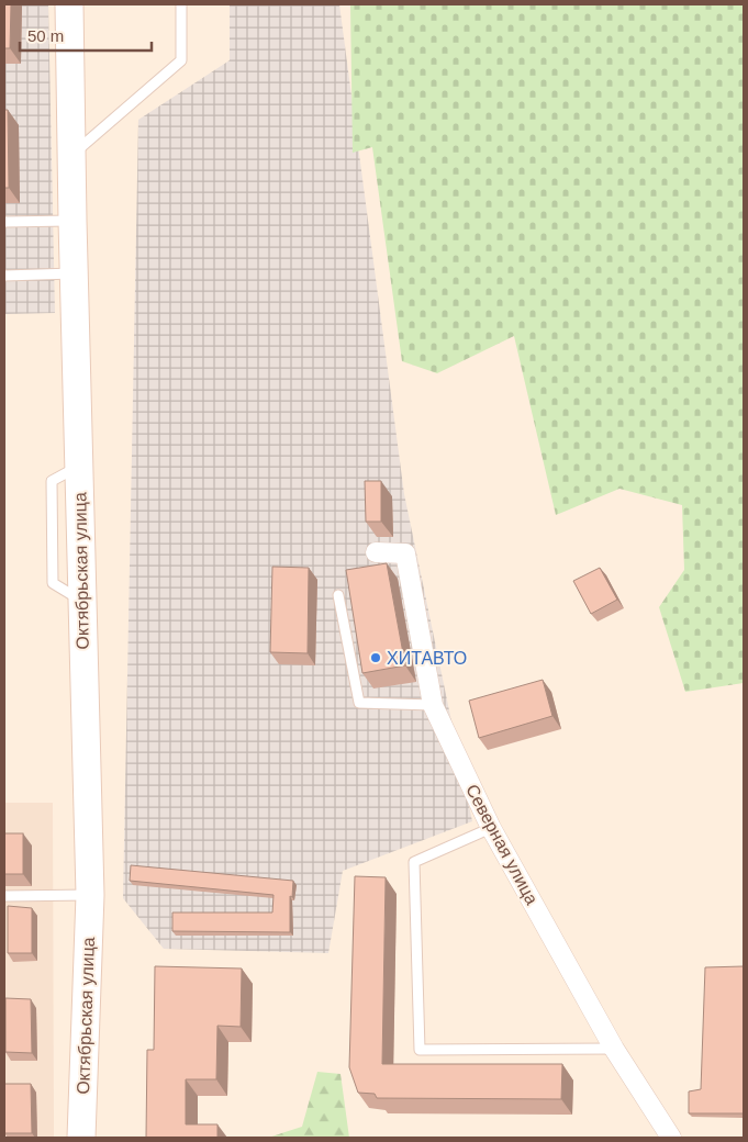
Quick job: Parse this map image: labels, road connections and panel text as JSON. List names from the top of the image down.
{
  "streets": {
    "main road": ["Октябрьская улица"],
    "street": ["Северная улица"]
  },
  "places": ["ХИТАВТО"],
  "scale_bar": "50 m"
}
